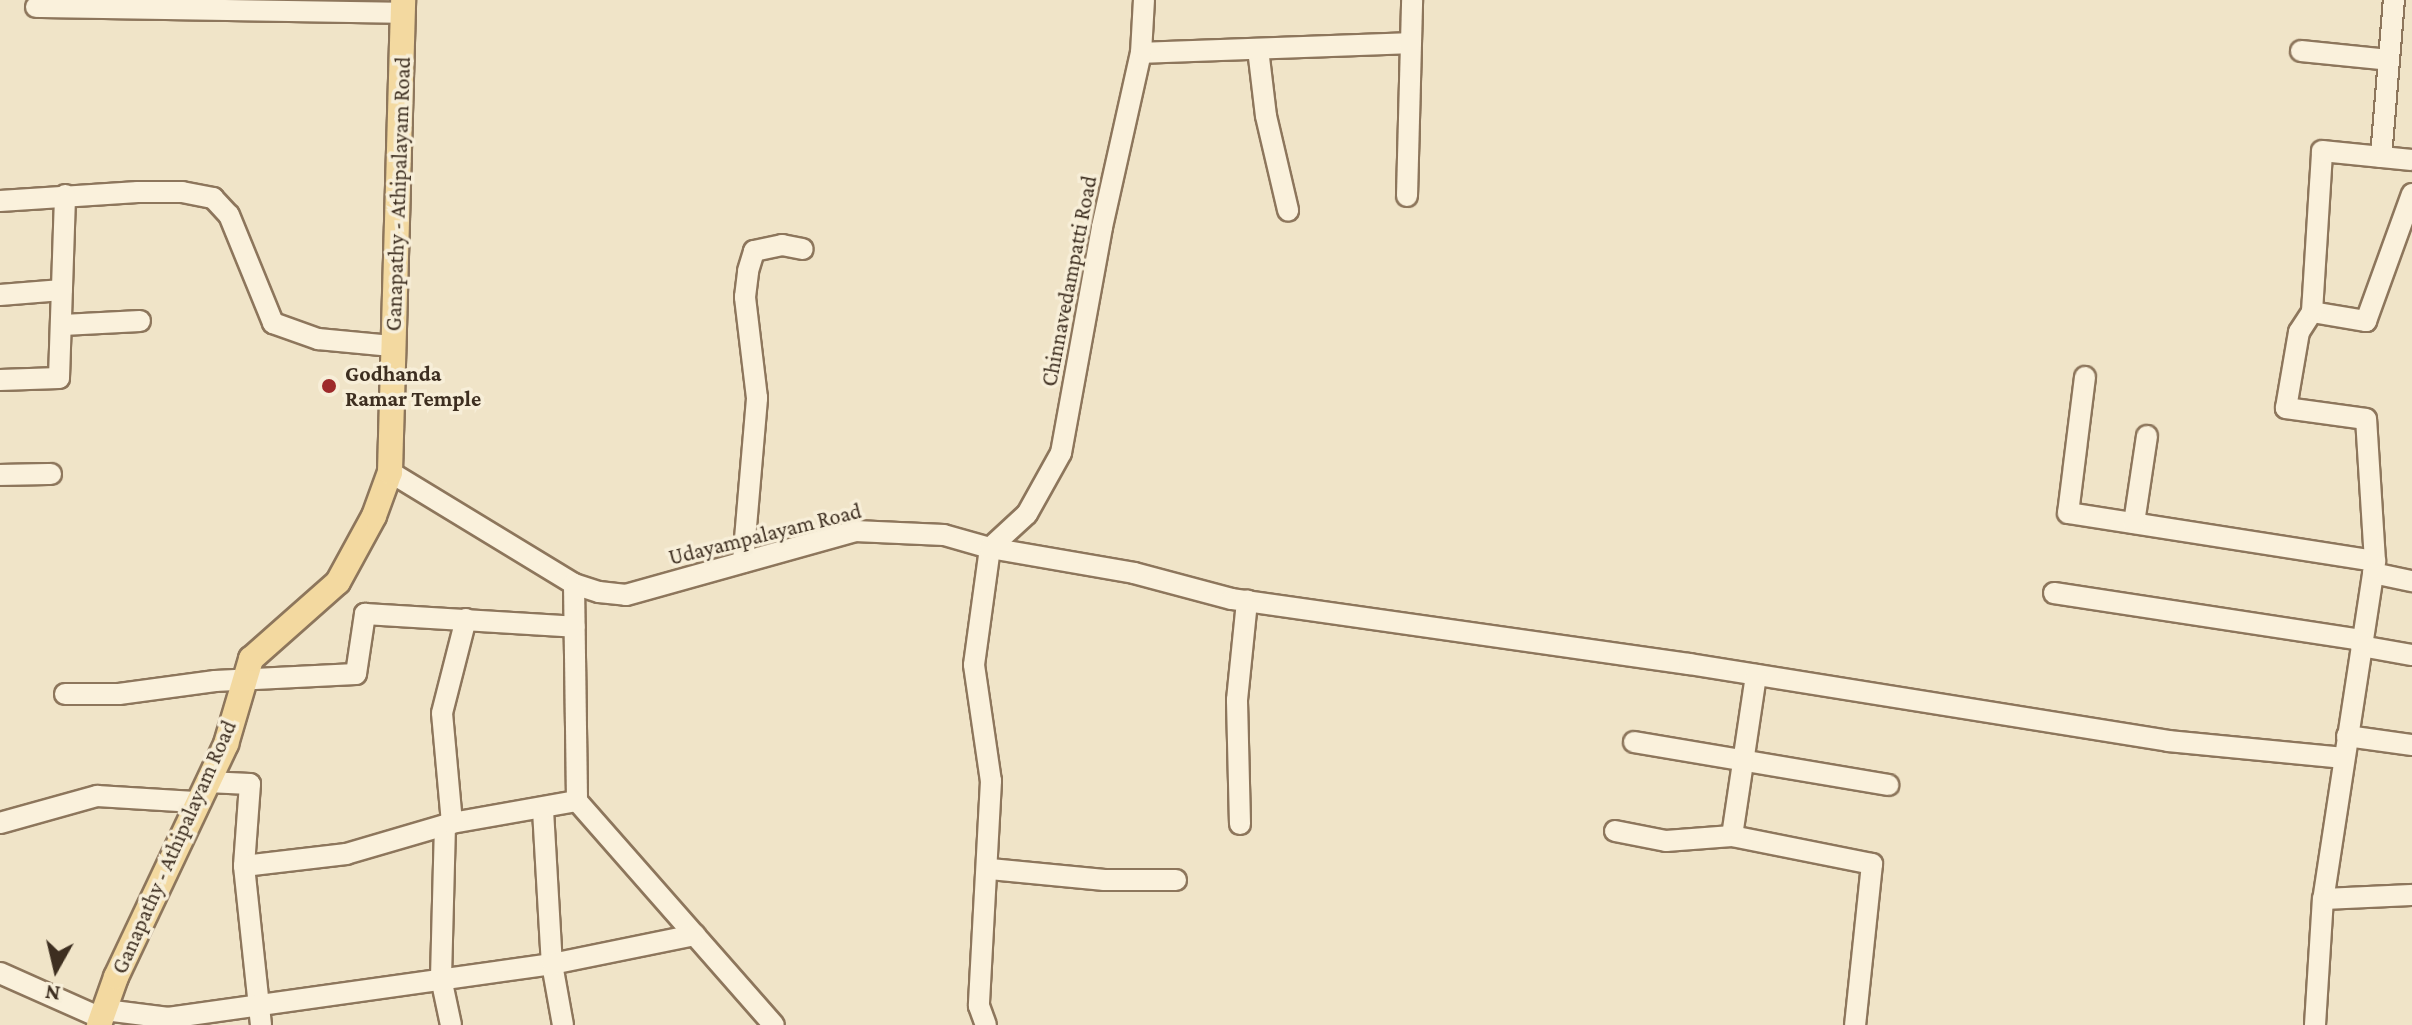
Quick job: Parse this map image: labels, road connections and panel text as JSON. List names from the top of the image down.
{
  "streets": {
    "main road": ["Ganapathy - Athipalayam Road"],
    "street": ["Chinnavedampatti Road", "Udayampalayam Road"]
  },
  "crossings": [
    ["Ganapathy - Athipalayam Road", "Udayampalayam Road"],
    ["Chinnavedampatti Road", "Udayampalayam Road"]
  ],
  "places": ["Godhanda Ramar Temple"],
  "north": "bottom"
}
